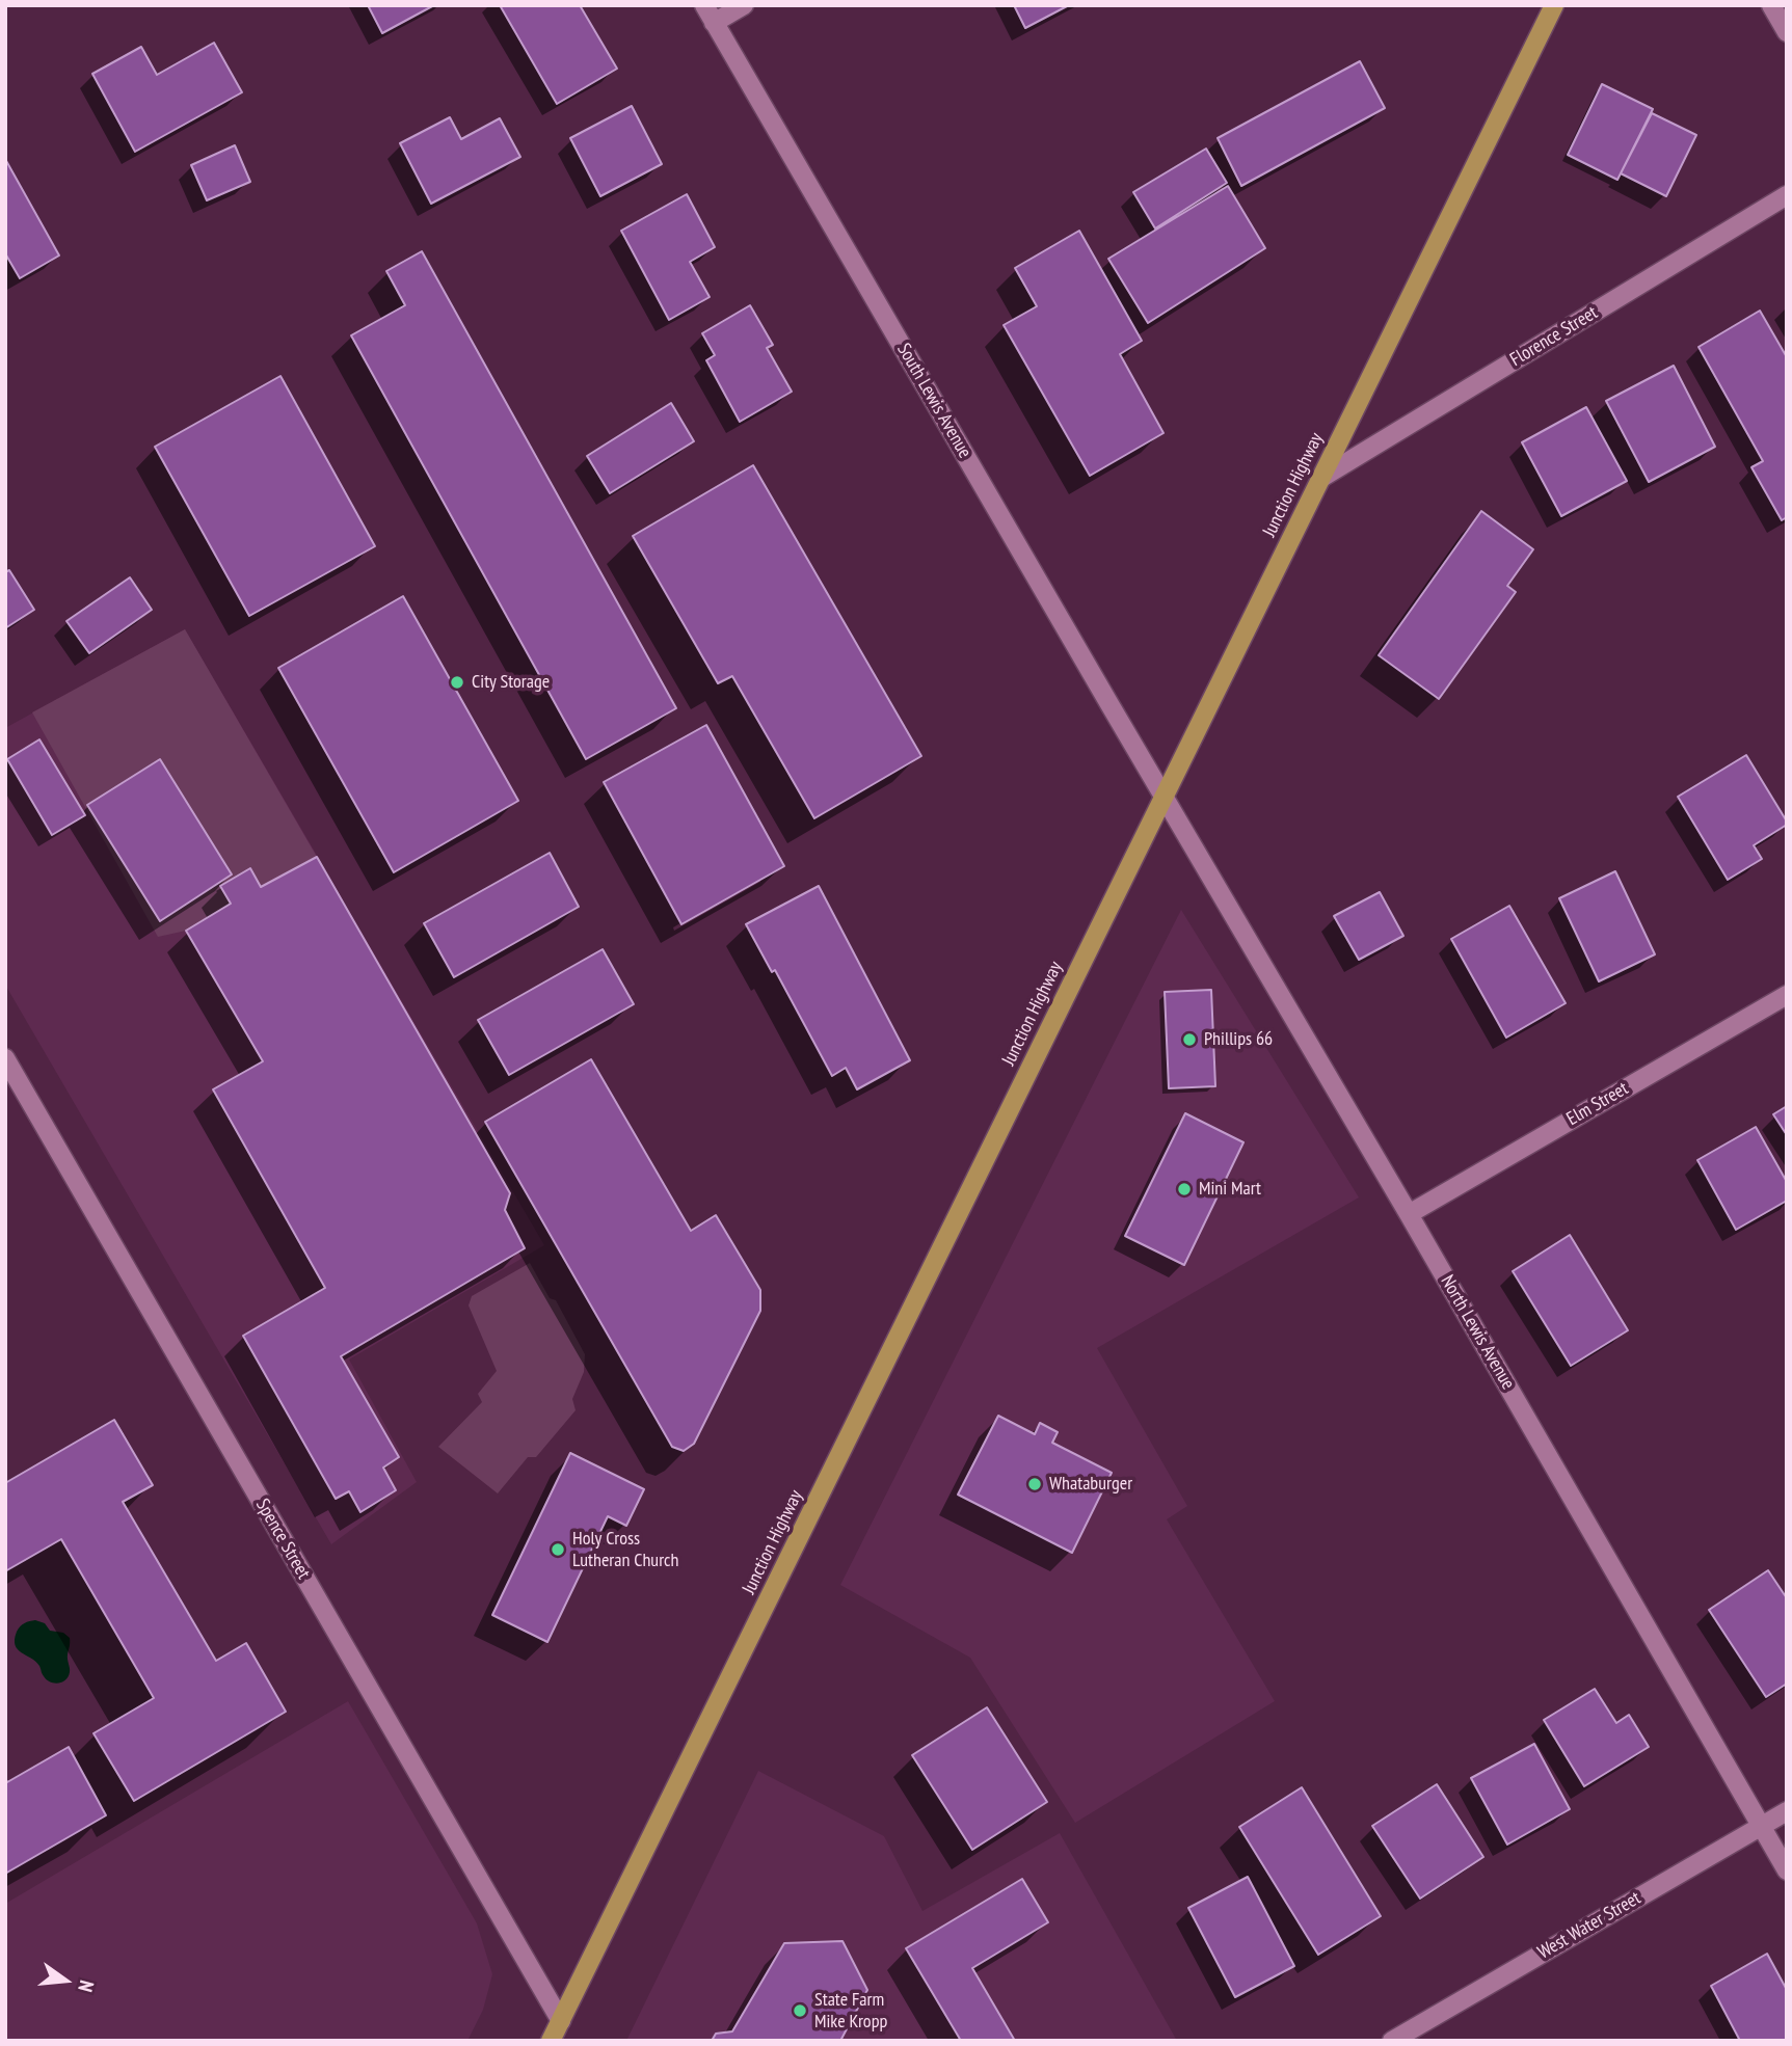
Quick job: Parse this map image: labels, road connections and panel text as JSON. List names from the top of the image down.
{
  "streets": {
    "main road": ["Junction Highway"],
    "street": [
      "Florence Street",
      "South Lewis Avenue",
      "Elm Street",
      "North Lewis Avenue",
      "Spence Street",
      "West Water Street"
    ]
  },
  "crossings": [
    ["Florence Street", "Junction Highway"],
    ["South Lewis Avenue", "Junction Highway"],
    ["South Lewis Avenue", "North Lewis Avenue"],
    ["Junction Highway", "North Lewis Avenue"],
    ["Junction Highway", "Spence Street"],
    ["Elm Street", "North Lewis Avenue"],
    ["North Lewis Avenue", "West Water Street"]
  ],
  "places": [
    "City Storage",
    "Phillips 66",
    "Mini Mart",
    "Whataburger",
    "Holy Cross Lutheran Church",
    "State Farm Mike Kropp"
  ],
  "north": "right"
}
